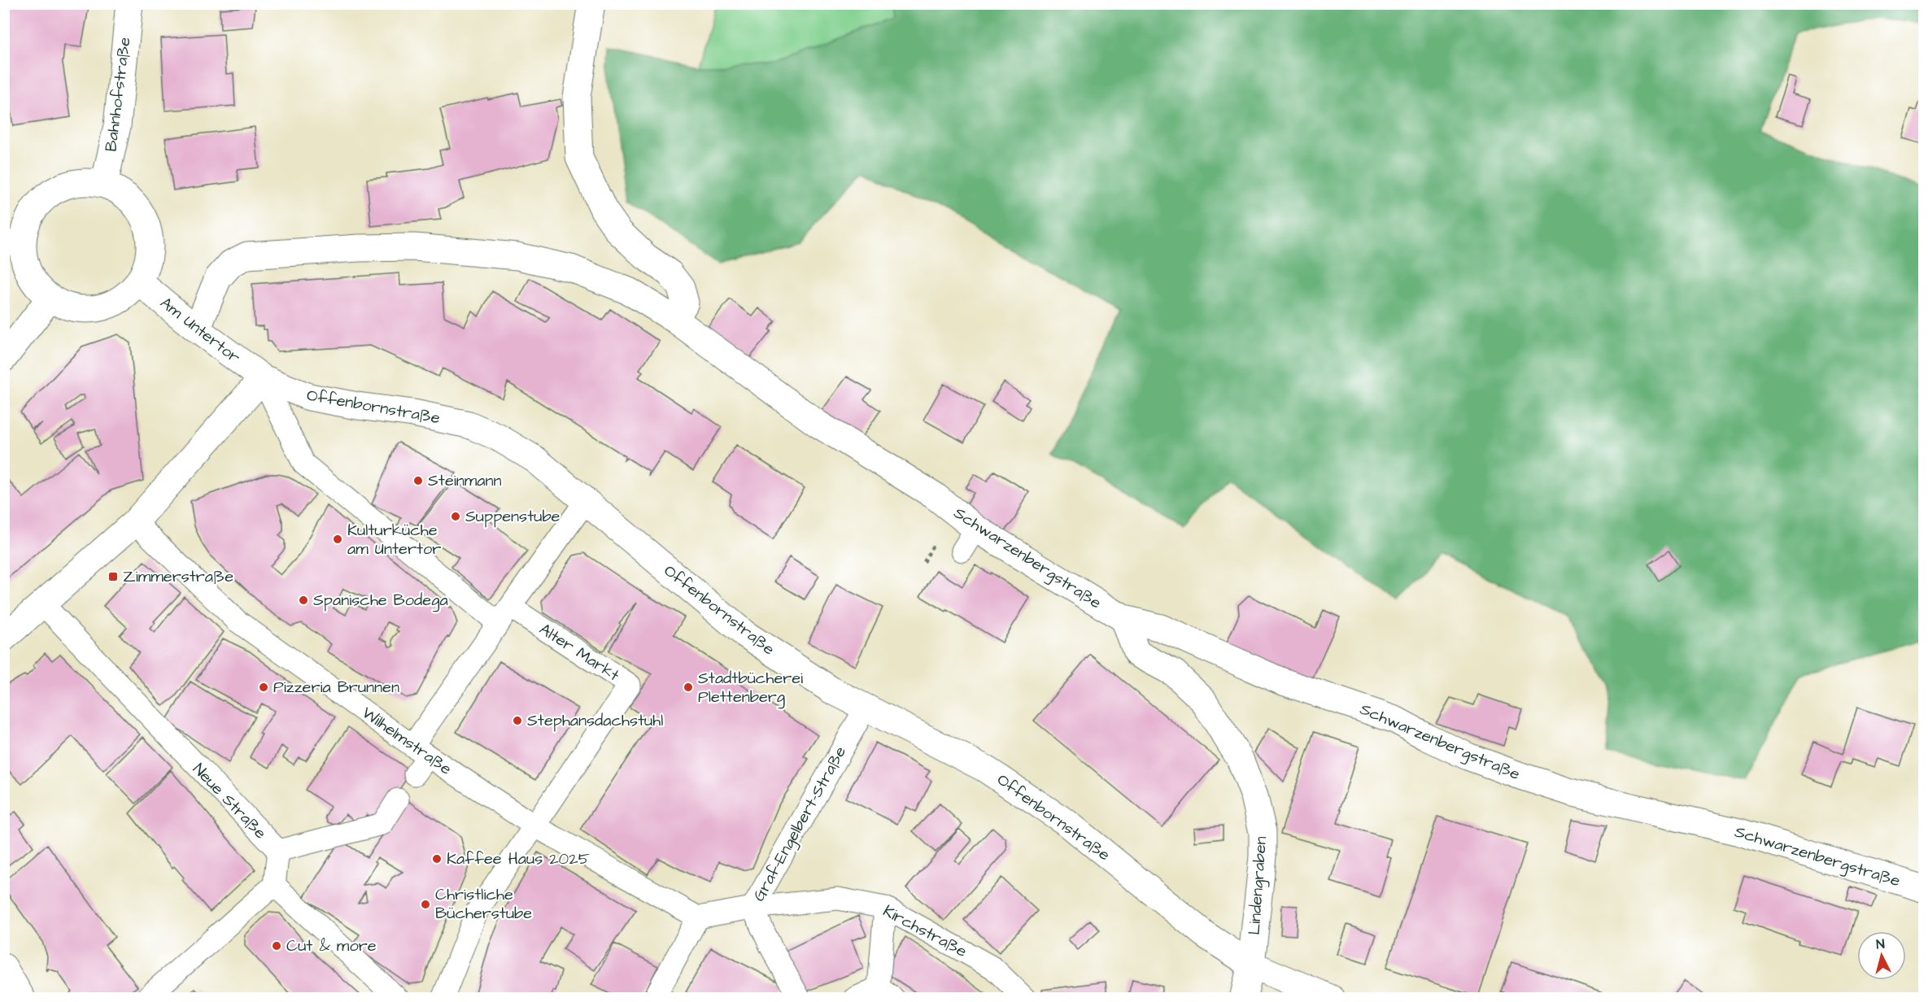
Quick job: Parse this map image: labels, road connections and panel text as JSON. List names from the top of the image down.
{
  "streets": {
    "street": [
      "Bahnhofstraße",
      "Am Untertor",
      "Offenbornstraße",
      "Schwarzenbergstraße",
      "Alter Markt",
      "Wilhelmstraße",
      "Neue Straße",
      "Graf-Engelbert-Straße",
      "Lindengraben",
      "Kirchstraße"
    ]
  },
  "crossings": [
    ["Bahnhofstraße", "Am Untertor"],
    ["Am Untertor", "Offenbornstraße"],
    ["Am Untertor", "Schwarzenbergstraße"],
    ["Offenbornstraße", "Graf-Engelbert-Straße"],
    ["Offenbornstraße", "Lindengraben"],
    ["Schwarzenbergstraße", "Lindengraben"],
    ["Alter Markt", "Wilhelmstraße"],
    ["Graf-Engelbert-Straße", "Kirchstraße"]
  ],
  "places": {
    "other": [
      "Steinmann",
      "Suppenstube",
      "Kulturküche am Untertor",
      "Spanische Bodega",
      "Pizzeria Brunnen",
      "Stadtbücherei Plettenberg",
      "Stephansdachstuhl",
      "Kaffee Haus 2025",
      "Christliche Bücherstube",
      "Cut & more"
    ],
    "transit": ["Zimmerstraße"]
  },
  "north": "top"
}
